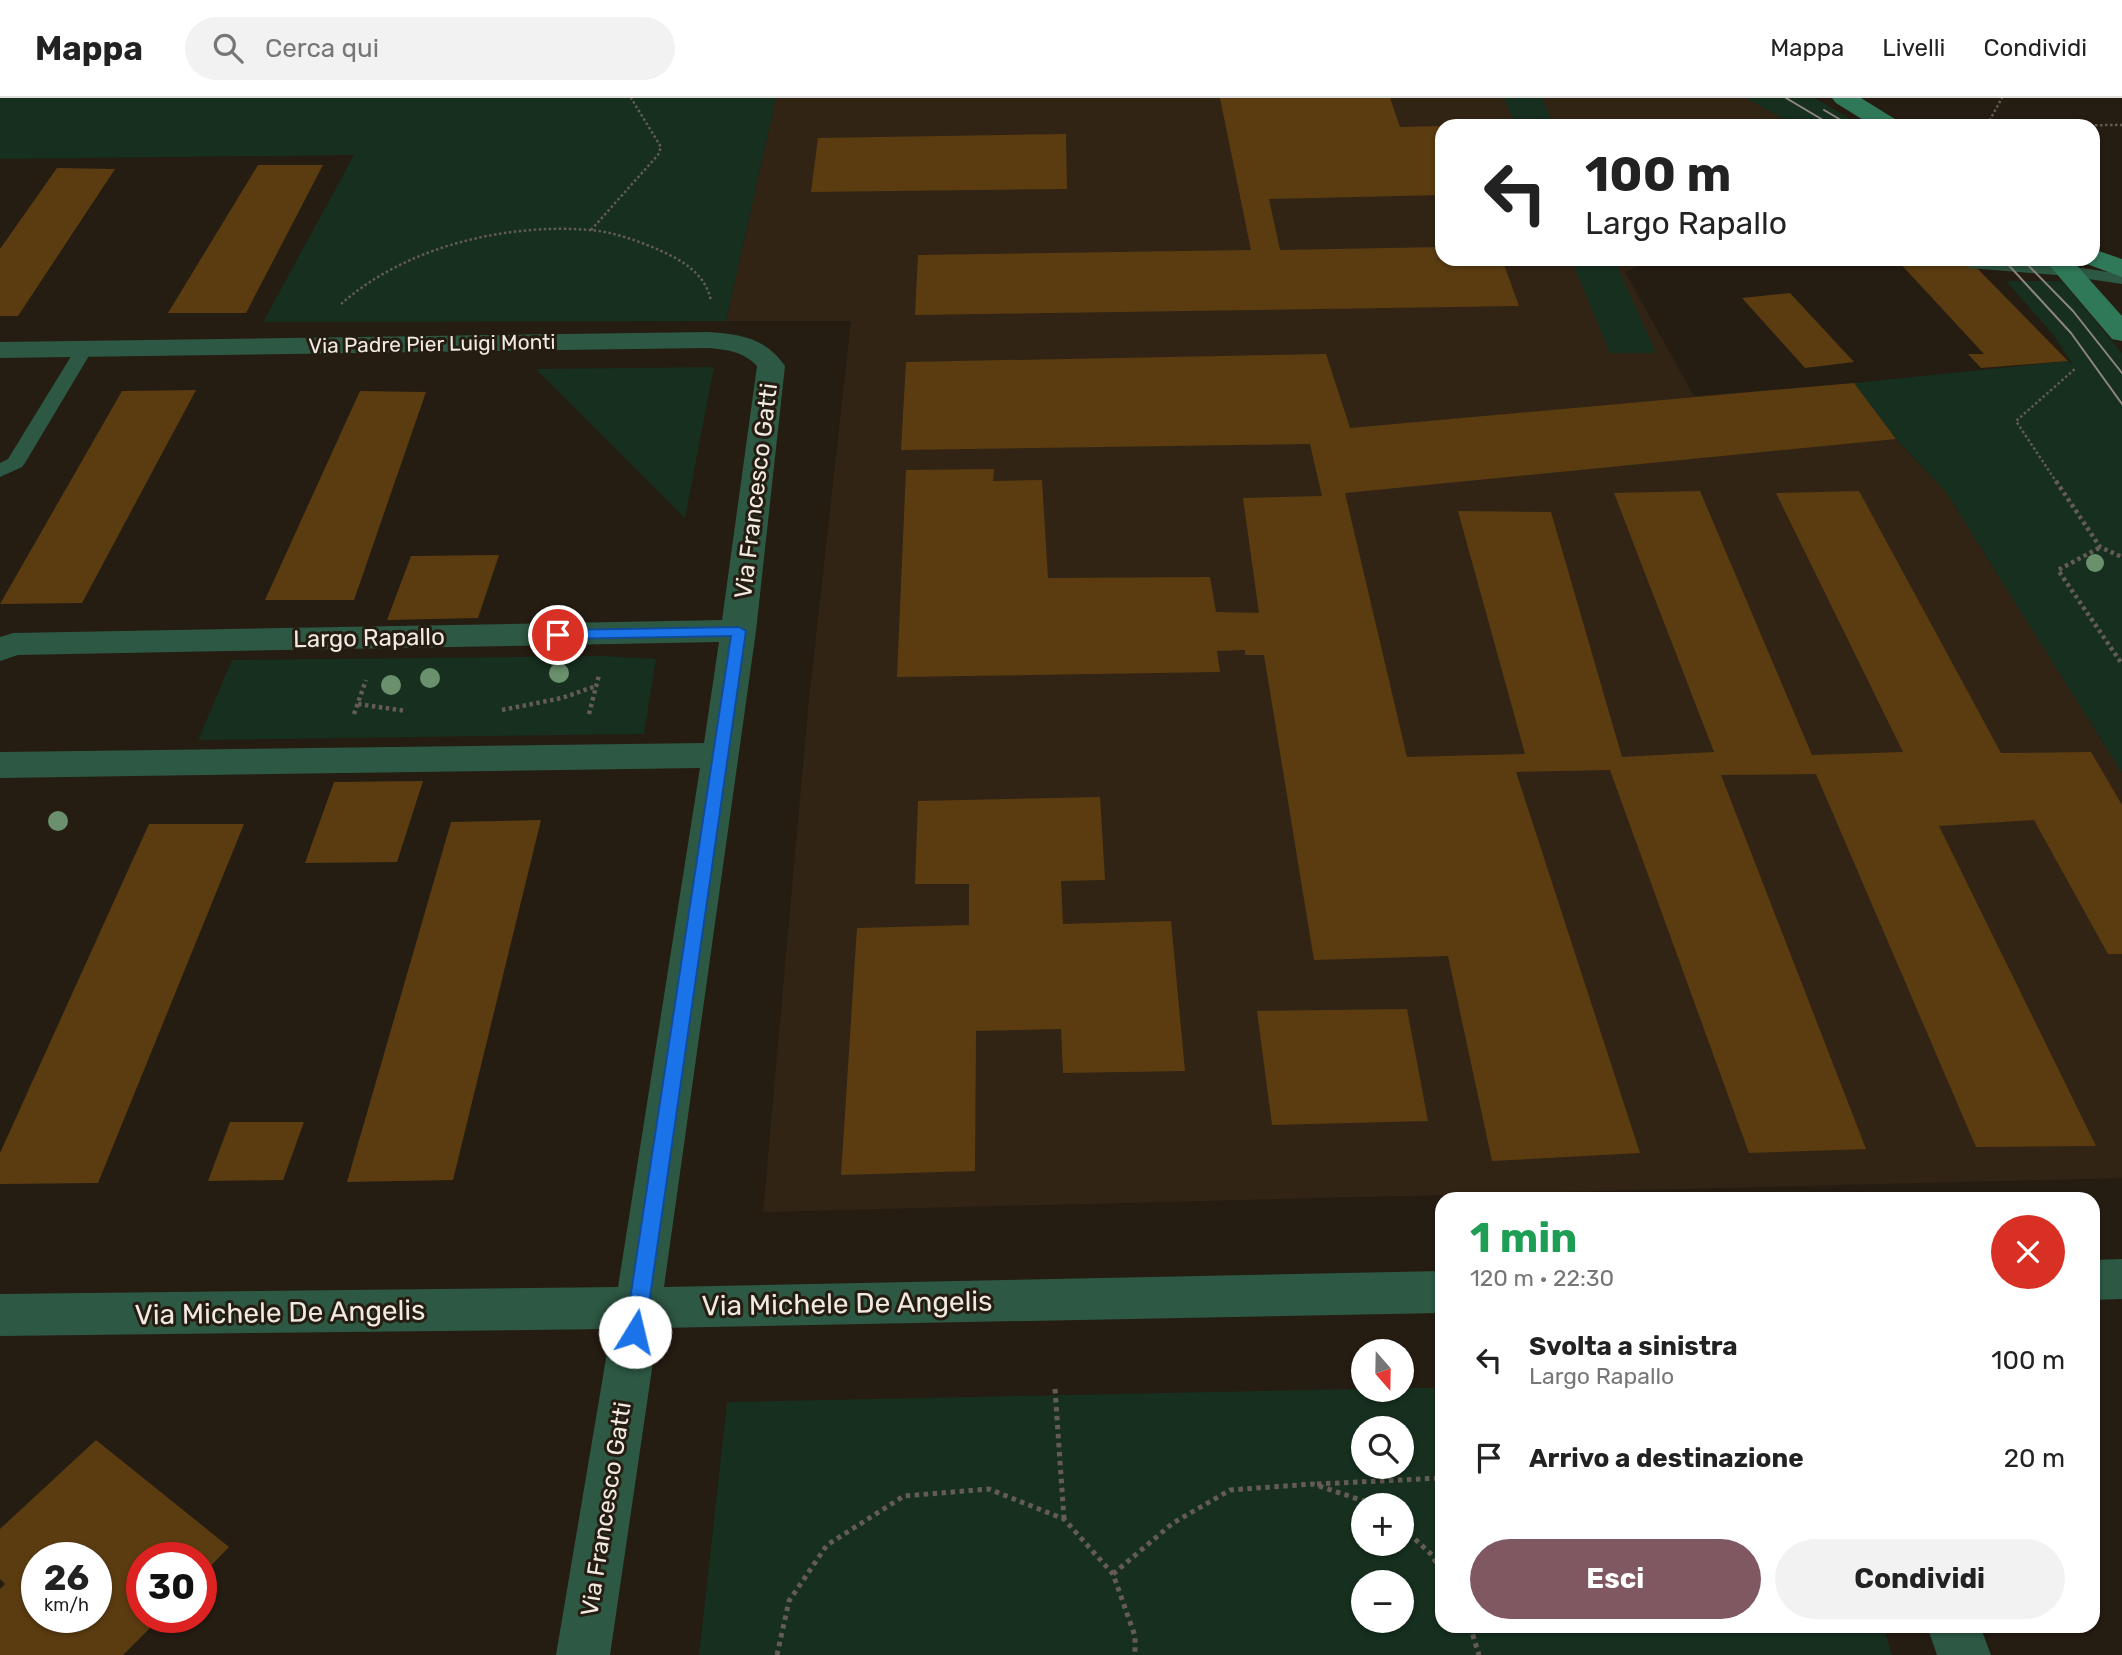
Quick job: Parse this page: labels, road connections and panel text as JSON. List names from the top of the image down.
{
  "streets": {
    "street": [
      "Via Padre Pier Luigi Monti",
      "Via Francesco Gatti",
      "Largo Rapallo",
      "Via Michele De Angelis"
    ]
  },
  "crossings": [
    ["Via Padre Pier Luigi Monti", "Via Francesco Gatti"],
    ["Via Francesco Gatti", "Largo Rapallo"],
    ["Via Francesco Gatti", "Via Michele De Angelis"]
  ],
  "north": "bottom",
  "page": {
    "header": "Mappa",
    "search": "Cerca qui",
    "nav": ["Mappa", "Livelli", "Condividi"],
    "turn": ["100 m", "Largo Rapallo"],
    "heading": ["1 min", "120 m · 22:30"],
    "list": [
      {
        "name": "Svolta a sinistra",
        "note": "Largo Rapallo",
        "value": "100 m"
      },
      {
        "name": "Arrivo a destinazione",
        "value": "20 m"
      }
    ],
    "map_buttons": ["+", "−"],
    "buttons": ["Esci", "Condividi"],
    "speed": "26 km/h",
    "limit": "30"
  }
}
